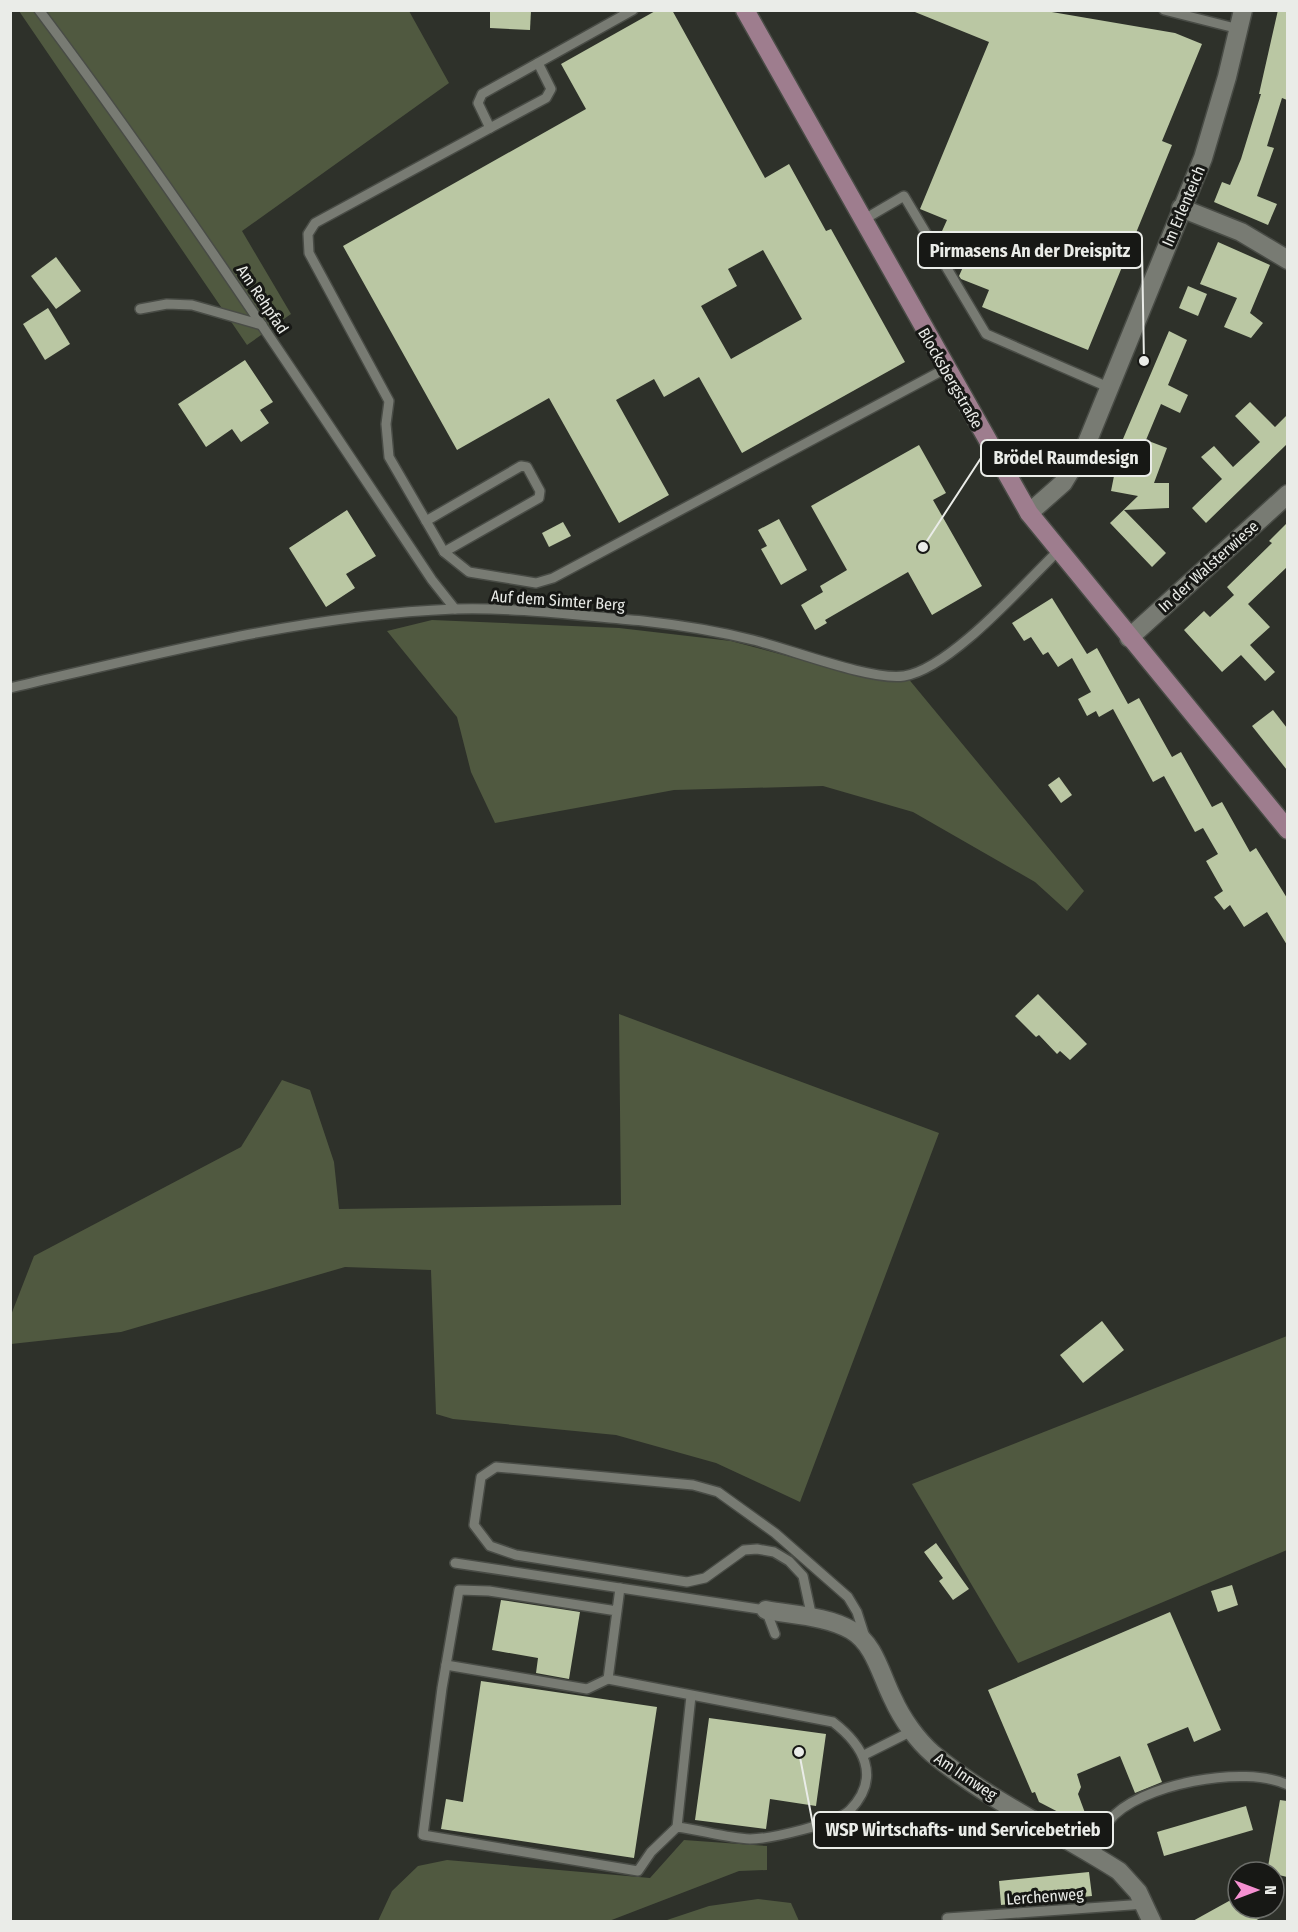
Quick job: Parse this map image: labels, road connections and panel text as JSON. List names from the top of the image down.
{
  "streets": {
    "main road": ["Blocksbergstraße"],
    "street": ["Im Erlenteich", "In der Walsterwiese", "Am Innweg"],
    "lane": ["Am Rehpfad", "Auf dem Simter Berg", "Lerchenweg"]
  },
  "crossings": [
    ["Im Erlenteich", "Blocksbergstraße"],
    ["Am Rehpfad", "Auf dem Simter Berg"],
    ["Blocksbergstraße", "In der Walsterwiese"],
    ["Blocksbergstraße", "Auf dem Simter Berg"],
    ["Am Innweg", "Lerchenweg"]
  ],
  "places": ["Pirmasens An der Dreispitz", "Brödel Raumdesign", "WSP Wirtschafts- und Servicebetrieb"],
  "north": "right"
}
